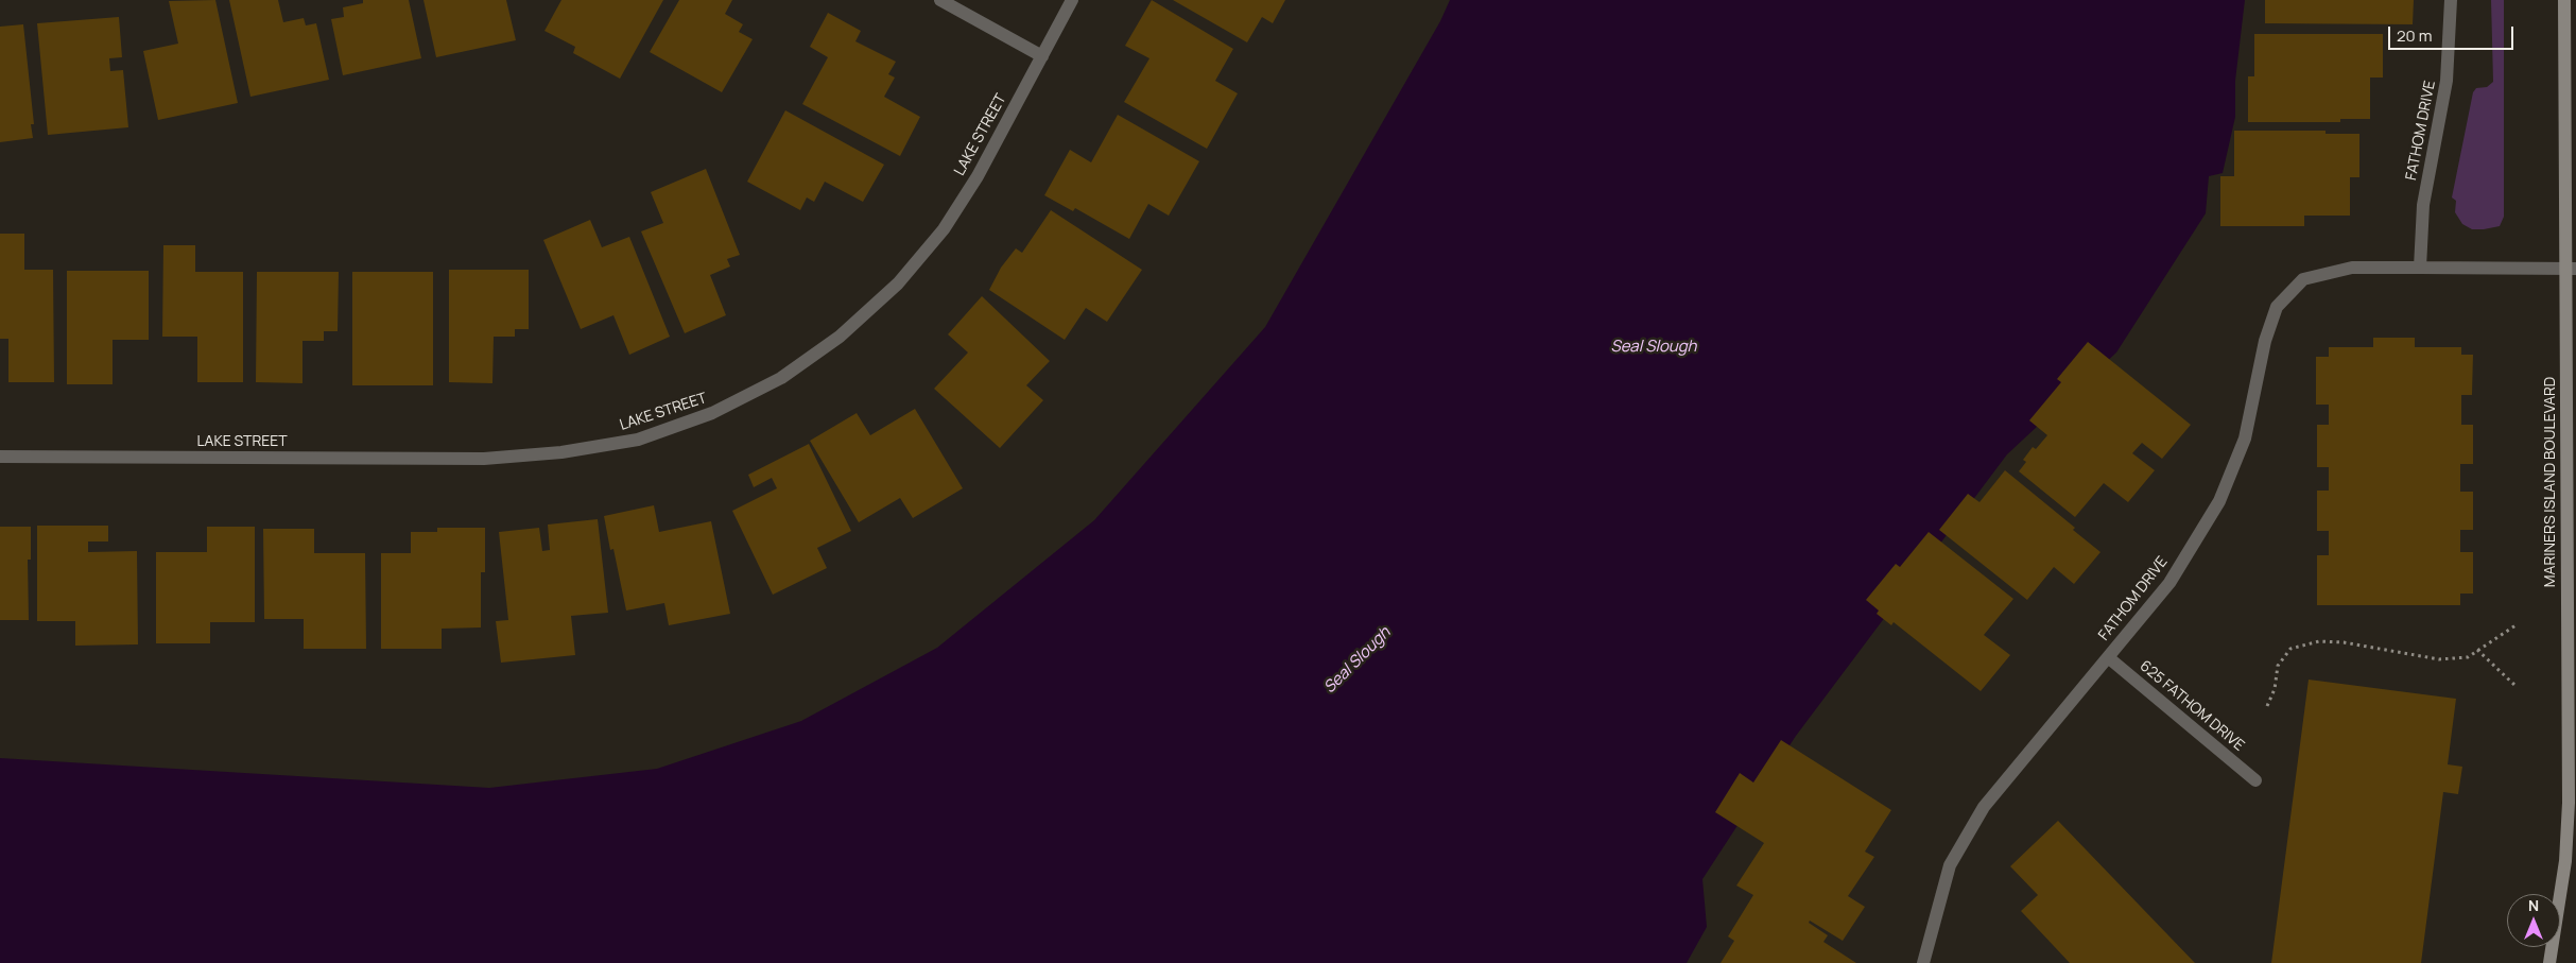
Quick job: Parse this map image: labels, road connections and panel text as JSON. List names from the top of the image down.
{
  "streets": {
    "main road": ["MARINERS ISLAND BOULEVARD"],
    "street": ["FATHOM DRIVE", "LAKE STREET", "625 FATHOM DRIVE"]
  },
  "crossings": [
    ["FATHOM DRIVE", "MARINERS ISLAND BOULEVARD"],
    ["FATHOM DRIVE", "625 FATHOM DRIVE"]
  ],
  "water": ["Seal Slough"],
  "scale_bar": "20 m",
  "north": "top"
}
